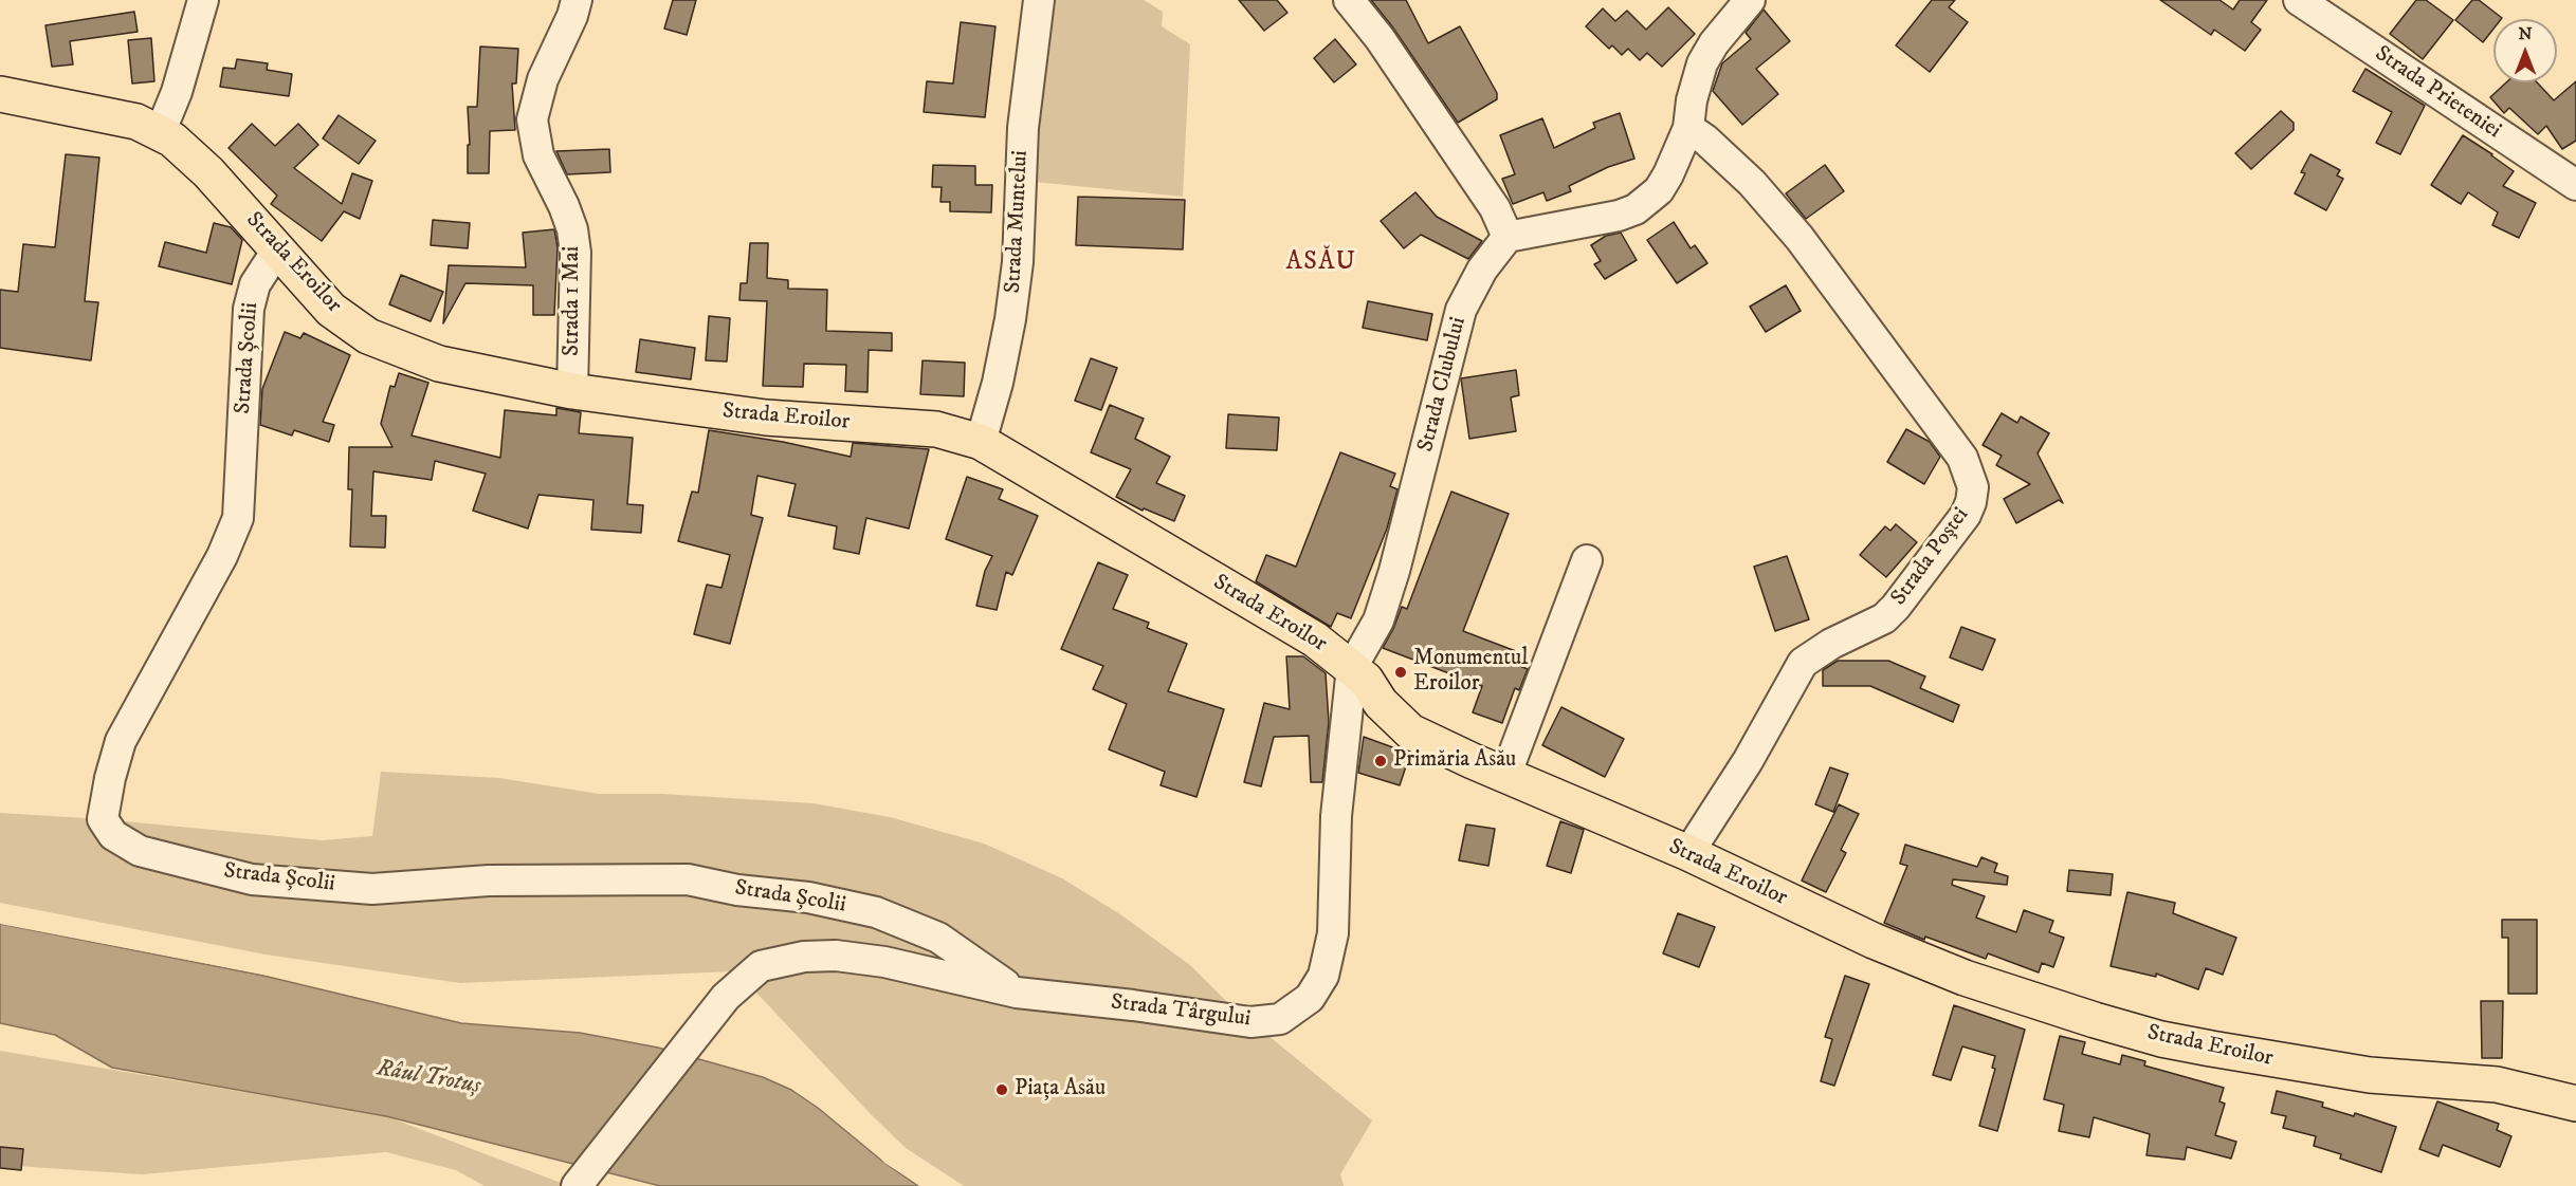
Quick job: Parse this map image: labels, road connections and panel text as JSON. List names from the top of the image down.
{
  "streets": {
    "main road": ["Strada Eroilor"],
    "street": [
      "Strada Prieteniei",
      "Strada Muntelui",
      "Strada 1 Mai",
      "Strada Școlii",
      "Strada Clubului",
      "Strada Poștei",
      "Strada Târgului"
    ]
  },
  "crossings": [
    ["Strada Muntelui", "Strada Eroilor"],
    ["Strada Eroilor", "Strada 1 Mai"],
    ["Strada Eroilor", "Strada Școlii"],
    ["Strada Eroilor", "Strada Clubului"],
    ["Strada Eroilor", "Strada Poștei"],
    ["Strada Eroilor", "Strada Târgului"],
    ["Strada Școlii", "Strada Târgului"],
    ["Strada Clubului", "Strada Târgului"]
  ],
  "districts": ["ASĂU"],
  "water": ["Râul Trotuș"],
  "places": ["Monumentul Eroilor", "Primăria Asău", "Piața Asău"],
  "north": "top"
}
